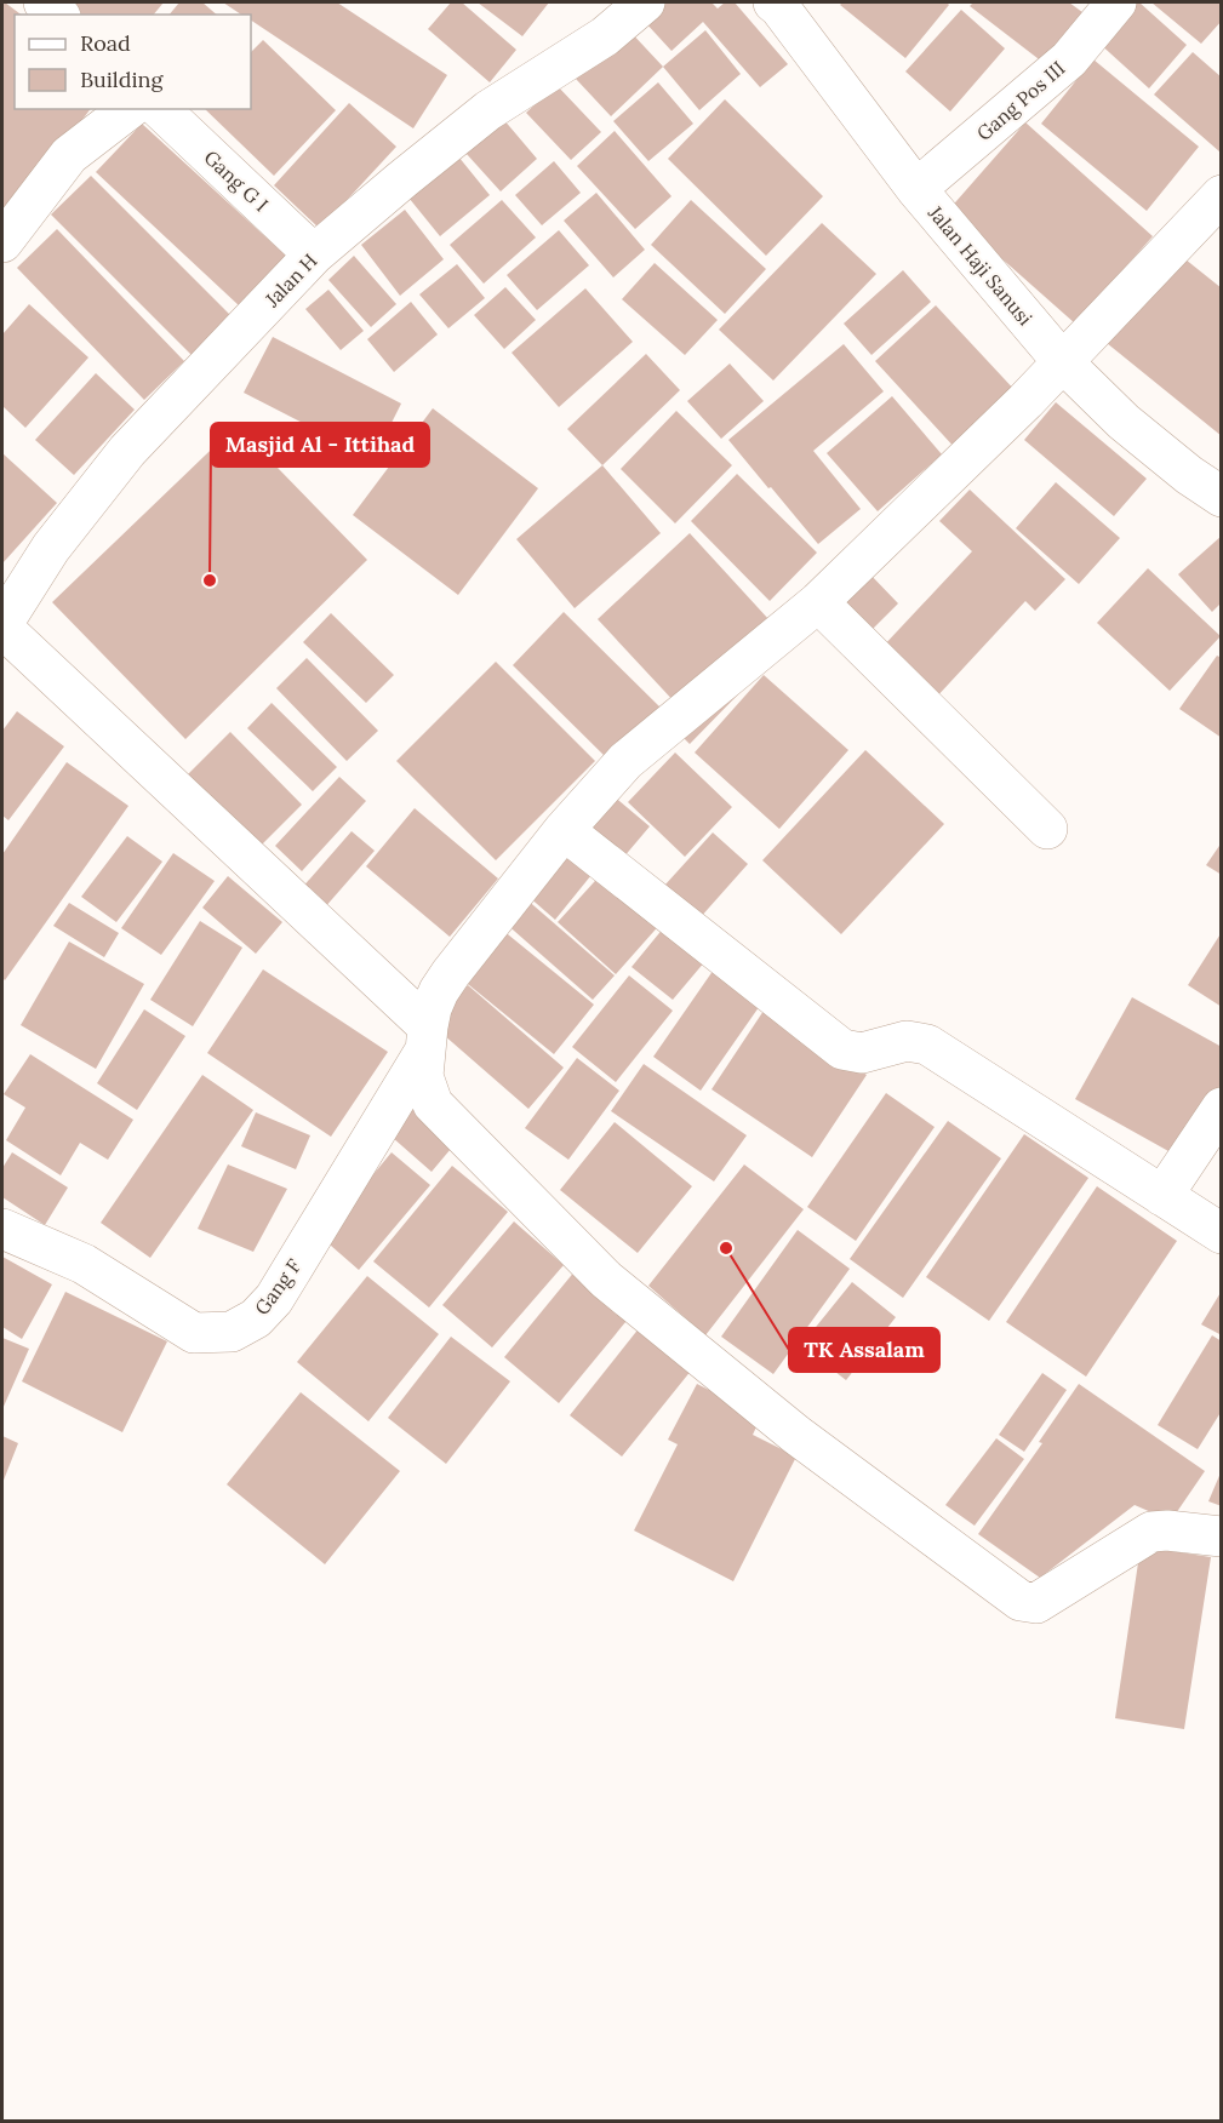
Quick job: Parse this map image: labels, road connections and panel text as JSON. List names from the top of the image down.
{
  "streets": {
    "street": [
      "Gang Pos III",
      "Gang G I",
      "Jalan Haji Sanusi",
      "Jalan H",
      "Gang F"
    ]
  },
  "crossings": [
    ["Gang Pos III", "Jalan Haji Sanusi"],
    ["Gang G I", "Jalan H"]
  ],
  "places": ["Masjid Al - Ittihad", "TK Assalam"],
  "legend": ["Road", "Building"]
}
